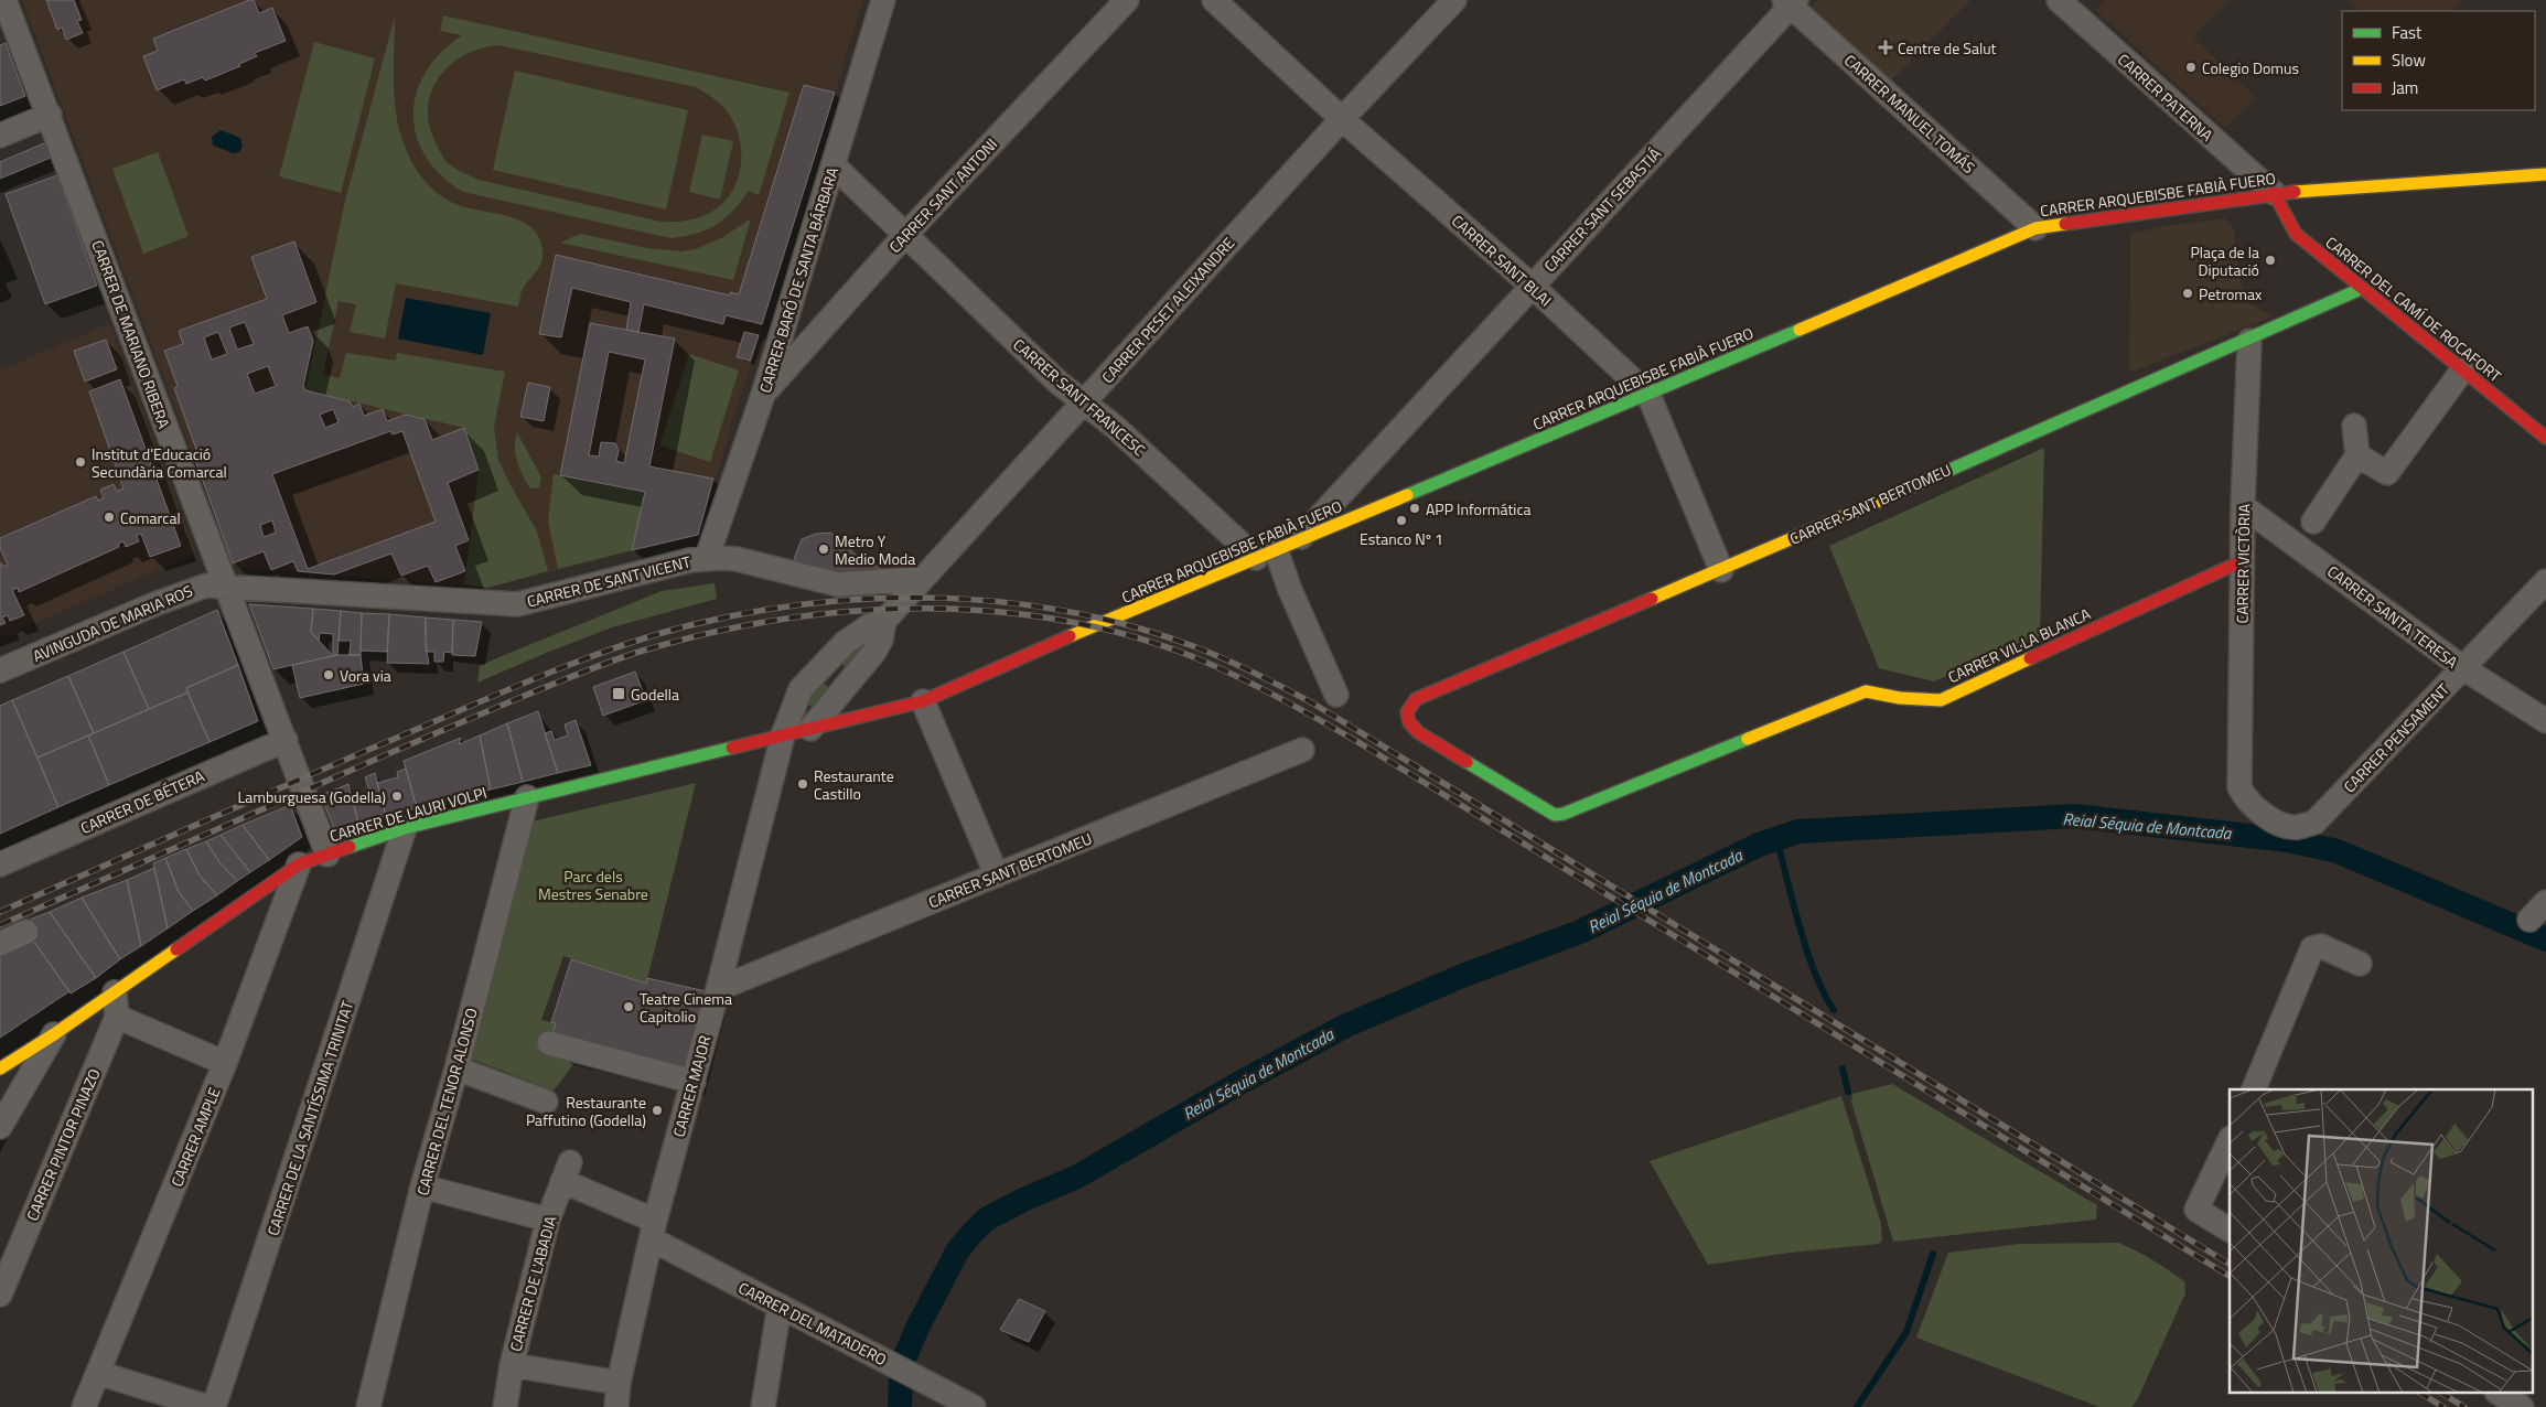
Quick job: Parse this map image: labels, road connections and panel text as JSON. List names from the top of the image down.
{
  "streets": {
    "street": [
      "CARRER PATERNA",
      "CARRER MANUEL TOMÁS",
      "CARRER ARQUEBISBE FABIÀ FUERO",
      "CARRER SANT ANTONI",
      "CARRER SANT SEBASTIÁ",
      "CARRER SANT BLAI",
      "CARRER BARÓ DE SANTA BÁRBARA",
      "CARRER DEL CAMÍ DE ROCAFORT",
      "CARRER PESET ALEIXANDRE",
      "CARRER DE MARIANO RIBERA",
      "CARRER SANT FRANCESC",
      "CARRER SANT BERTOMEU",
      "CARRER VICTÒRIA",
      "CARRER DE SANT VICENT",
      "CARRER SANTA TERESA",
      "AVINGUDA DE MARIA ROS",
      "CARRER VIL·LA BLANCA",
      "CARRER PENSAMENT",
      "CARRER DE BÉTERA",
      "CARRER DE LAURI VOLPI",
      "CARRER MAJOR",
      "CARRER DEL TENOR ALONSO",
      "CARRER DE LA SANTÍSSIMA TRINITAT",
      "CARRER AMPLE",
      "CARRER PINTOR PINAZO",
      "CARRER DE L'ABADIA",
      "CARRER DEL MATADERO"
    ]
  },
  "crossings": [
    ["CARRER PATERNA", "CARRER ARQUEBISBE FABIÀ FUERO"],
    ["CARRER PATERNA", "CARRER DEL CAMÍ DE ROCAFORT"],
    ["CARRER MANUEL TOMÁS", "CARRER ARQUEBISBE FABIÀ FUERO"],
    ["CARRER MANUEL TOMÁS", "CARRER SANT SEBASTIÁ"],
    ["CARRER ARQUEBISBE FABIÀ FUERO", "CARRER SANT SEBASTIÁ"],
    ["CARRER ARQUEBISBE FABIÀ FUERO", "CARRER SANT BLAI"],
    ["CARRER ARQUEBISBE FABIÀ FUERO", "CARRER DEL CAMÍ DE ROCAFORT"],
    ["CARRER ARQUEBISBE FABIÀ FUERO", "CARRER SANT FRANCESC"],
    ["CARRER ARQUEBISBE FABIÀ FUERO", "CARRER DE LAURI VOLPI"],
    ["CARRER ARQUEBISBE FABIÀ FUERO", "CARRER MAJOR"],
    ["CARRER SANT ANTONI", "CARRER BARÓ DE SANTA BÁRBARA"],
    ["CARRER SANT ANTONI", "CARRER SANT FRANCESC"],
    ["CARRER SANT SEBASTIÁ", "CARRER SANT BLAI"],
    ["CARRER SANT SEBASTIÁ", "CARRER SANT FRANCESC"],
    ["CARRER SANT BLAI", "CARRER PESET ALEIXANDRE"],
    ["CARRER SANT BLAI", "CARRER SANT BERTOMEU"],
    ["CARRER BARÓ DE SANTA BÁRBARA", "CARRER SANT FRANCESC"],
    ["CARRER BARÓ DE SANTA BÁRBARA", "CARRER DE SANT VICENT"],
    ["CARRER DEL CAMÍ DE ROCAFORT", "CARRER SANT BERTOMEU"],
    ["CARRER PESET ALEIXANDRE", "CARRER SANT FRANCESC"],
    ["CARRER PESET ALEIXANDRE", "CARRER DE SANT VICENT"],
    ["CARRER PESET ALEIXANDRE", "CARRER MAJOR"],
    ["CARRER DE MARIANO RIBERA", "CARRER DE SANT VICENT"],
    ["CARRER DE MARIANO RIBERA", "AVINGUDA DE MARIA ROS"],
    ["CARRER DE MARIANO RIBERA", "CARRER DE BÉTERA"],
    ["CARRER DE MARIANO RIBERA", "CARRER DE LAURI VOLPI"],
    ["CARRER SANT BERTOMEU", "CARRER VICTÒRIA"],
    ["CARRER SANT BERTOMEU", "CARRER VIL·LA BLANCA"],
    ["CARRER SANT BERTOMEU", "CARRER MAJOR"],
    ["CARRER VICTÒRIA", "CARRER SANTA TERESA"],
    ["CARRER VICTÒRIA", "CARRER VIL·LA BLANCA"],
    ["CARRER VICTÒRIA", "CARRER PENSAMENT"],
    ["CARRER DE SANT VICENT", "AVINGUDA DE MARIA ROS"],
    ["CARRER SANTA TERESA", "CARRER PENSAMENT"],
    ["CARRER DE LAURI VOLPI", "CARRER MAJOR"],
    ["CARRER DE LAURI VOLPI", "CARRER DEL TENOR ALONSO"],
    ["CARRER DE LAURI VOLPI", "CARRER DE LA SANTÍSSIMA TRINITAT"],
    ["CARRER DE LAURI VOLPI", "CARRER AMPLE"],
    ["CARRER DE LAURI VOLPI", "CARRER PINTOR PINAZO"],
    ["CARRER MAJOR", "CARRER DEL MATADERO"],
    ["CARRER DE L'ABADIA", "CARRER DEL MATADERO"]
  ],
  "water": ["Reial Séquia de Montcada"],
  "parks": ["Parc dels Mestres Senabre"],
  "places": {
    "health": ["Centre de Salut"],
    "other": [
      "Colegio Domus",
      "Plaça de la Diputació",
      "Petromax",
      "Institut d'Educació Secundària Comarcal",
      "APP Informática",
      "Comarcal",
      "Estanco Nº 1",
      "Metro Y Medio Moda",
      "Vora via",
      "Restaurante Castillo",
      "Lamburguesa (Godella)",
      "Teatre Cinema Capitolio",
      "Restaurante Paffutino (Godella)"
    ],
    "transit": ["Godella"]
  },
  "legend": ["Fast", "Slow", "Jam"]
}
